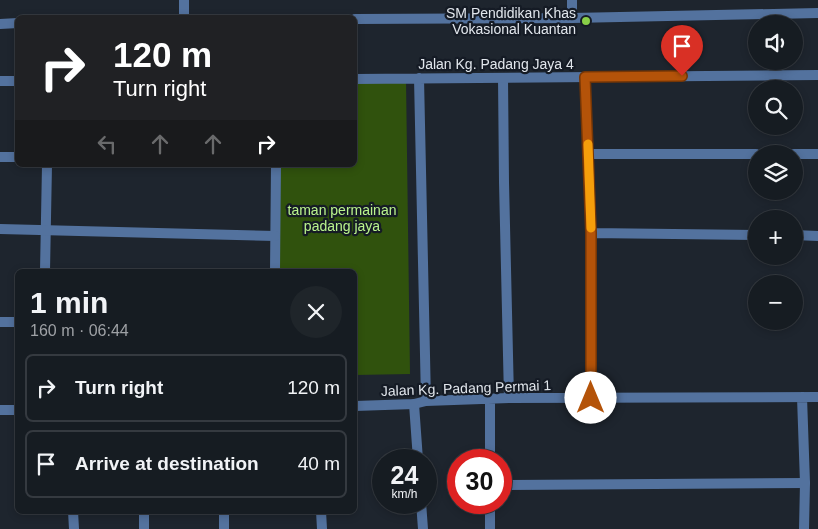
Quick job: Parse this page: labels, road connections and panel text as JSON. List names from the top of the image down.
{
  "streets": {
    "street": ["Jalan Kg. Padang Jaya 4", "Jalan Kg. Padang Permai 1"]
  },
  "parks": ["taman permainan padang jaya"],
  "places": ["SM Pendidikan Khas Vokasional Kuantan"],
  "page": {
    "map_buttons": ["+", "−"],
    "turn": ["120 m", "Turn right"],
    "heading": ["1 min", "160 m · 06:44"],
    "list": [
      {
        "name": "Turn right",
        "value": "120 m"
      },
      {
        "name": "Arrive at destination",
        "value": "40 m"
      }
    ],
    "speed": "24 km/h",
    "limit": "30"
  }
}
